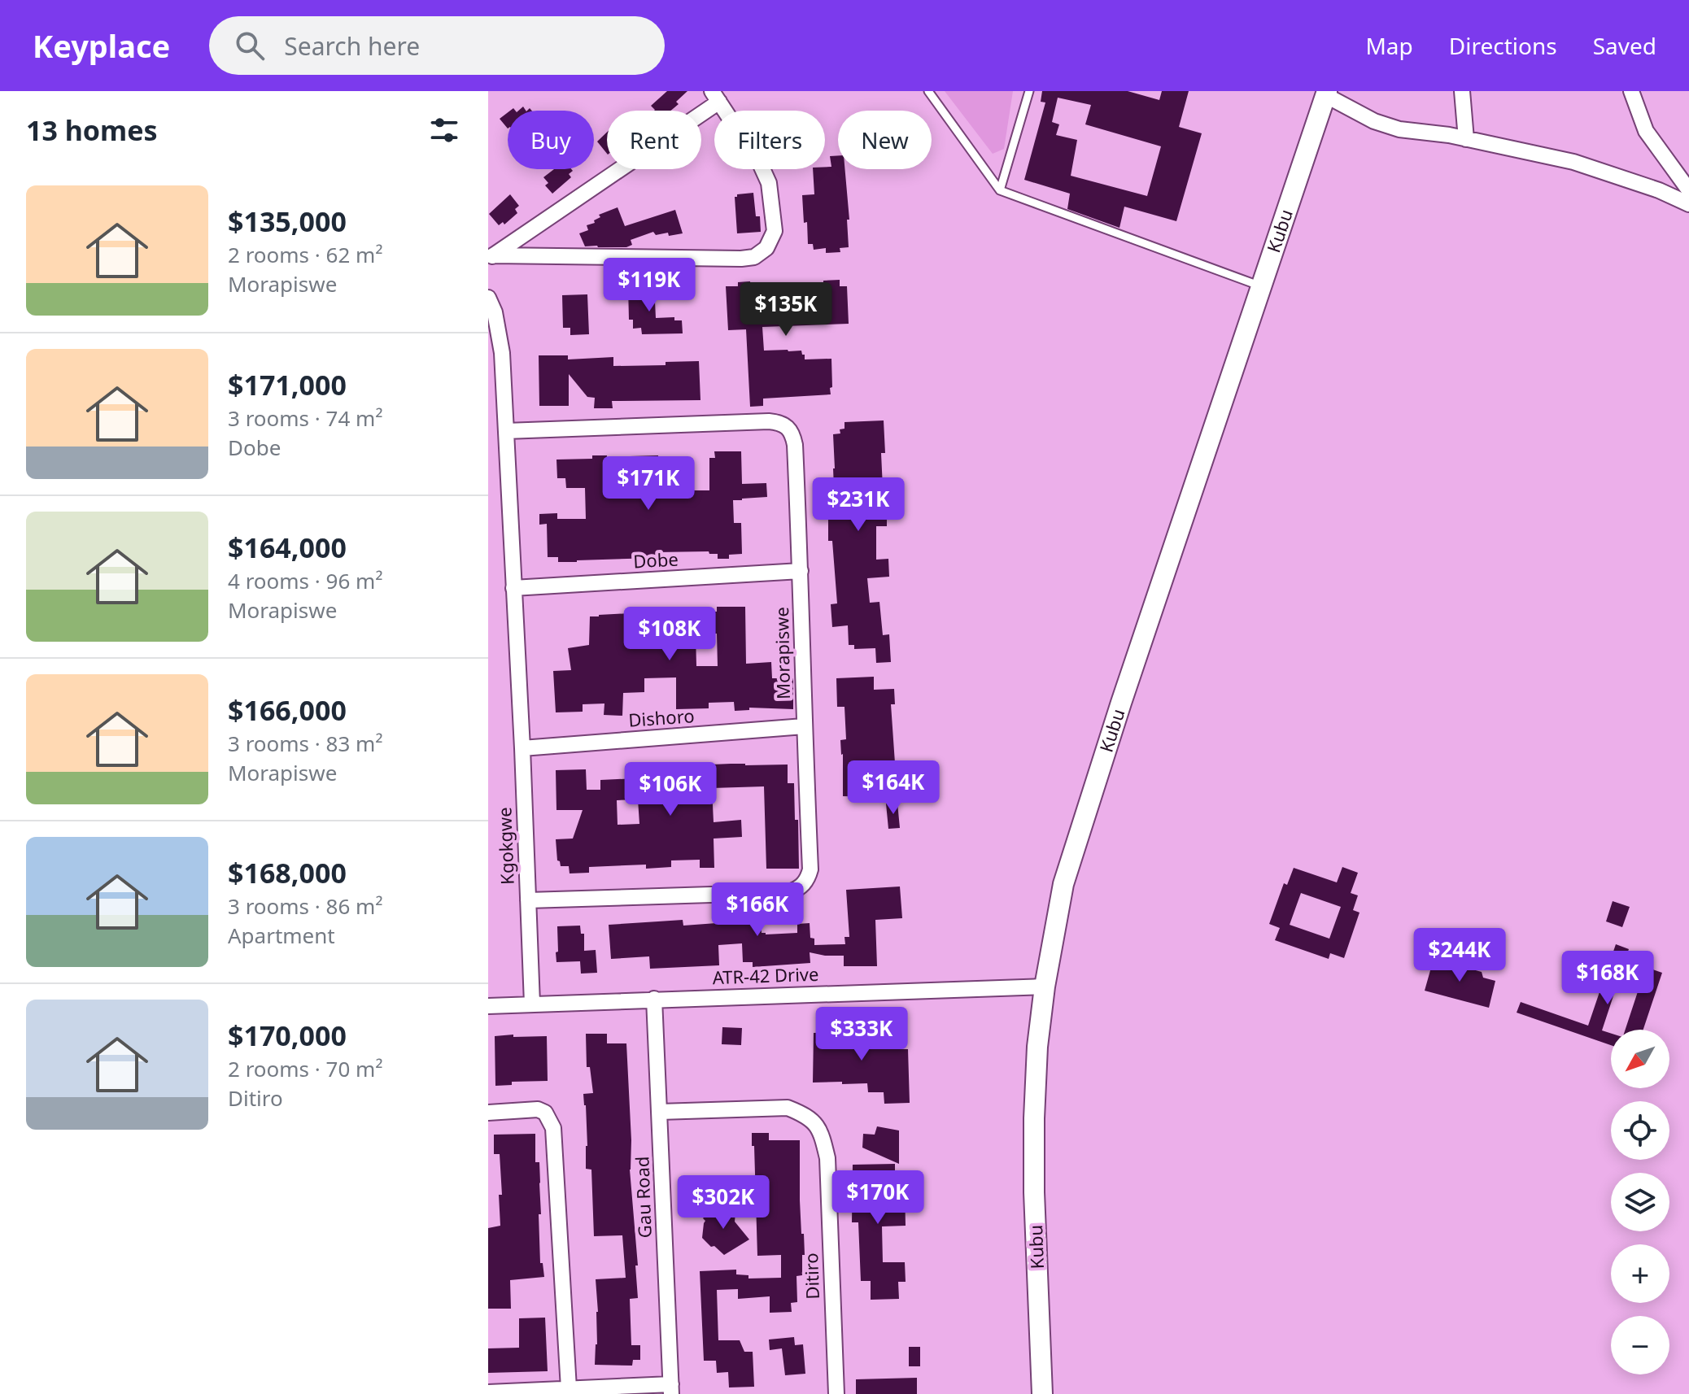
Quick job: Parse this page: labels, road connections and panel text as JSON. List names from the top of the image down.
{
  "streets": {
    "main road": ["Kubu"],
    "street": [
      "Dobe",
      "Morapiswe",
      "Dishoro",
      "Kgokgwe",
      "ATR-42 Drive",
      "Gau Road",
      "Ditiro"
    ]
  },
  "crossings": [
    ["Kubu", "ATR-42 Drive"],
    ["Dobe", "Morapiswe"],
    ["Dobe", "Kgokgwe"],
    ["Morapiswe", "Dishoro"],
    ["Morapiswe", "Kgokgwe"],
    ["Dishoro", "Kgokgwe"],
    ["Kgokgwe", "ATR-42 Drive"],
    ["ATR-42 Drive", "Gau Road"],
    ["Gau Road", "Ditiro"]
  ],
  "north": "bottom left",
  "page": {
    "header": "Keyplace",
    "search": "Search here",
    "nav": ["Map", "Directions", "Saved"],
    "heading": "13 homes",
    "chip": [
      "Buy",
      "Rent",
      "Filters",
      "New"
    ],
    "list": [
      {
        "name": "$135,000",
        "note": "2 rooms · 62 m² · Morapiswe"
      },
      {
        "name": "$171,000",
        "note": "3 rooms · 74 m² · Dobe"
      },
      {
        "name": "$164,000",
        "note": "4 rooms · 96 m² · Morapiswe"
      },
      {
        "name": "$166,000",
        "note": "3 rooms · 83 m² · Morapiswe"
      },
      {
        "name": "$168,000",
        "note": "3 rooms · 86 m² · Apartment"
      },
      {
        "name": "$170,000",
        "note": "2 rooms · 70 m² · Ditiro"
      }
    ],
    "price": [
      "$119K",
      "$135K",
      "$171K",
      "$231K",
      "$108K",
      "$164K",
      "$106K",
      "$166K",
      "$244K",
      "$168K",
      "$333K",
      "$170K",
      "$302K"
    ],
    "map_buttons": ["+", "−"]
  }
}
